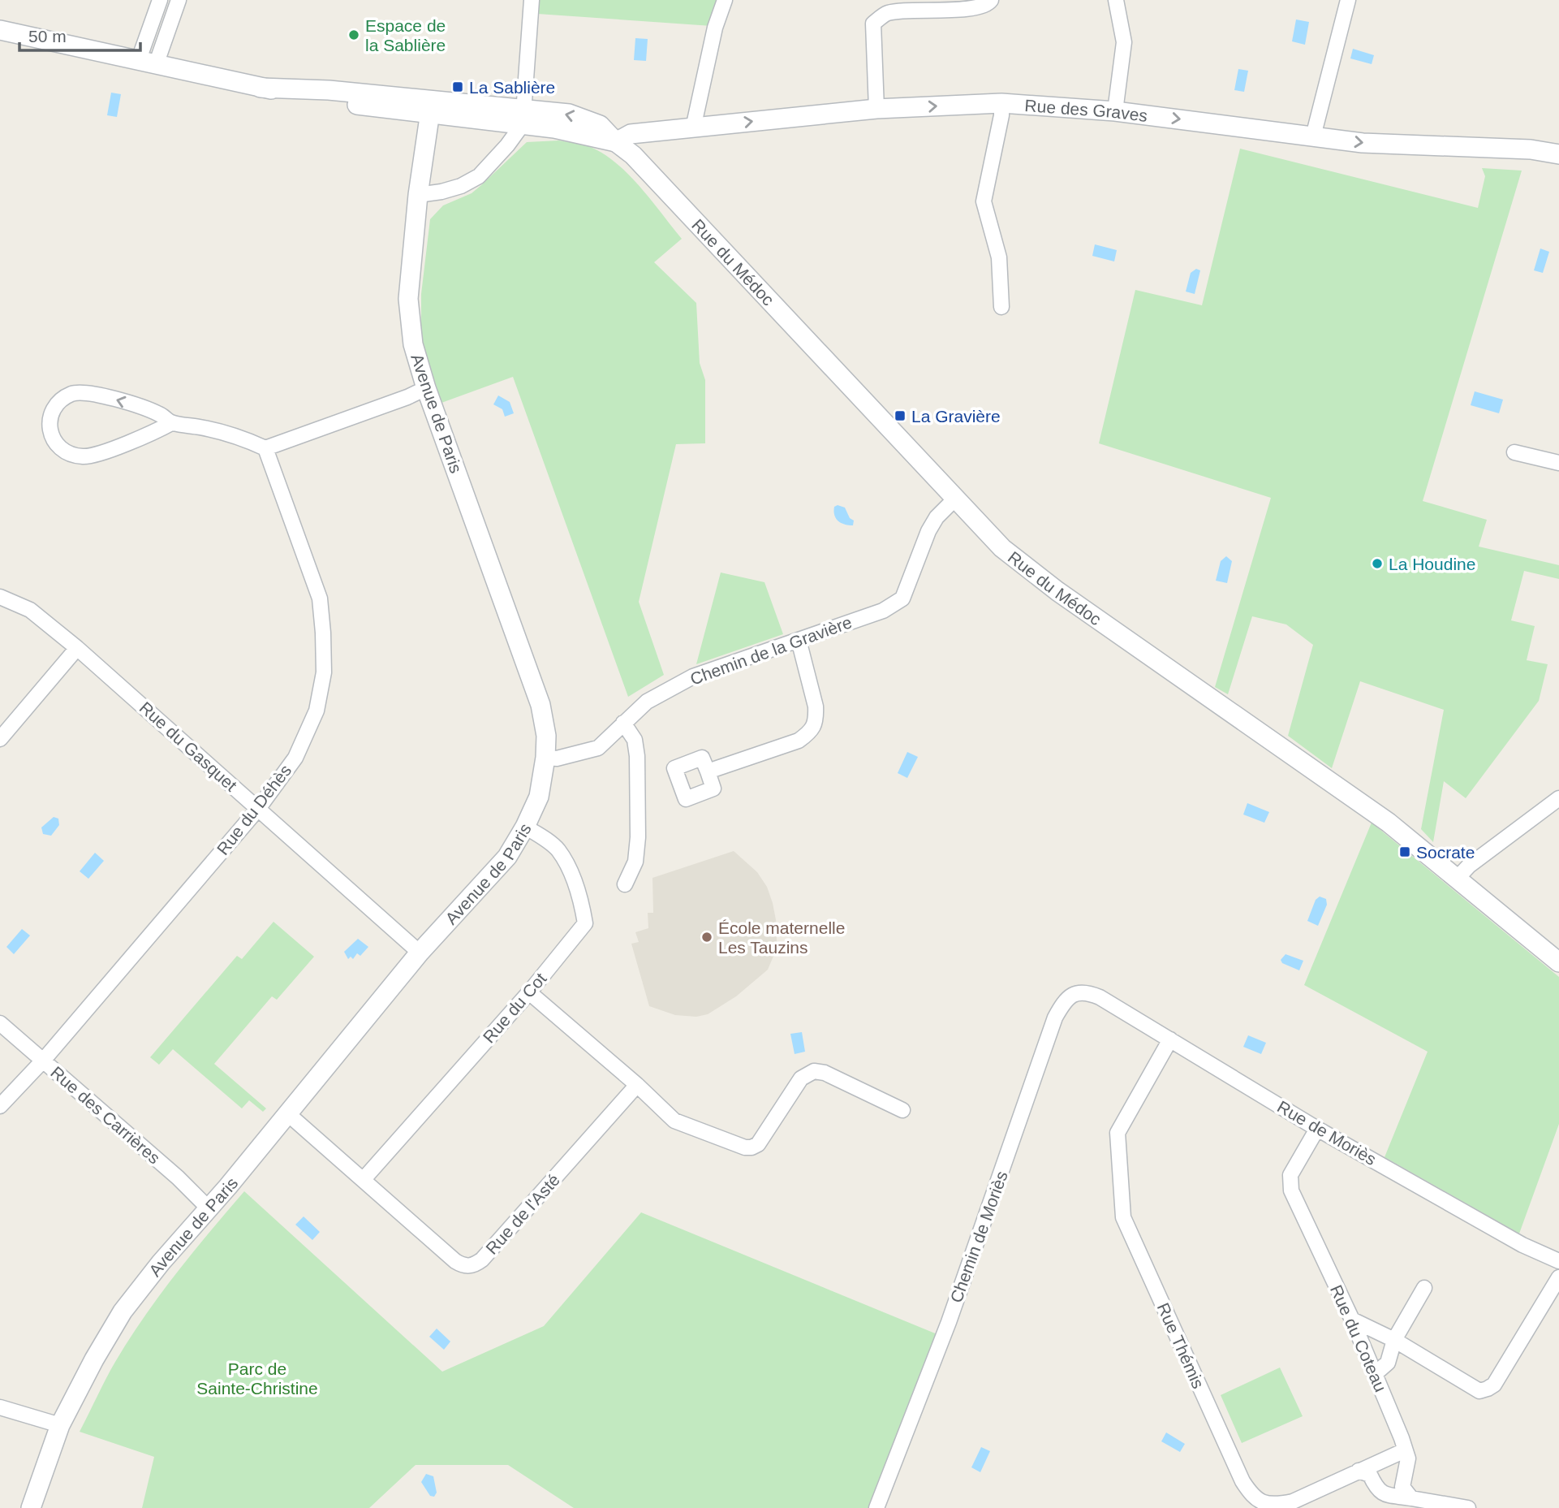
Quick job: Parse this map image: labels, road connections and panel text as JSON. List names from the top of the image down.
{
  "streets": {
    "street": [
      "Rue des Graves",
      "Rue du Médoc",
      "Avenue de Paris",
      "Chemin de la Gravière",
      "Rue du Gasquet",
      "Rue du Déhès",
      "Rue du Cot",
      "Rue des Carrières",
      "Rue de Moriès",
      "Rue de l'Asté",
      "Chemin de Moriès",
      "Rue du Coteau",
      "Rue Thémis"
    ]
  },
  "crossings": [
    ["Rue des Graves", "Rue du Médoc"],
    ["Rue du Médoc", "Avenue de Paris"],
    ["Rue du Médoc", "Chemin de la Gravière"],
    ["Avenue de Paris", "Chemin de la Gravière"],
    ["Avenue de Paris", "Rue du Gasquet"],
    ["Avenue de Paris", "Rue du Cot"],
    ["Avenue de Paris", "Rue des Carrières"],
    ["Avenue de Paris", "Rue de l'Asté"],
    ["Rue du Gasquet", "Rue du Déhès"],
    ["Rue du Déhès", "Rue des Carrières"],
    ["Rue du Cot", "Rue de l'Asté"],
    ["Rue de Moriès", "Chemin de Moriès"],
    ["Rue de Moriès", "Rue du Coteau"],
    ["Rue de Moriès", "Rue Thémis"],
    ["Rue du Coteau", "Rue Thémis"]
  ],
  "one_way": ["Rue des Graves"],
  "parks": ["Parc de Sainte-Christine"],
  "places": {
    "other": ["Espace de la Sablière", "La Houdine", "École maternelle Les Tauzins"],
    "transit": ["La Sablière", "La Gravière", "Socrate"]
  },
  "scale_bar": "50 m"
}
